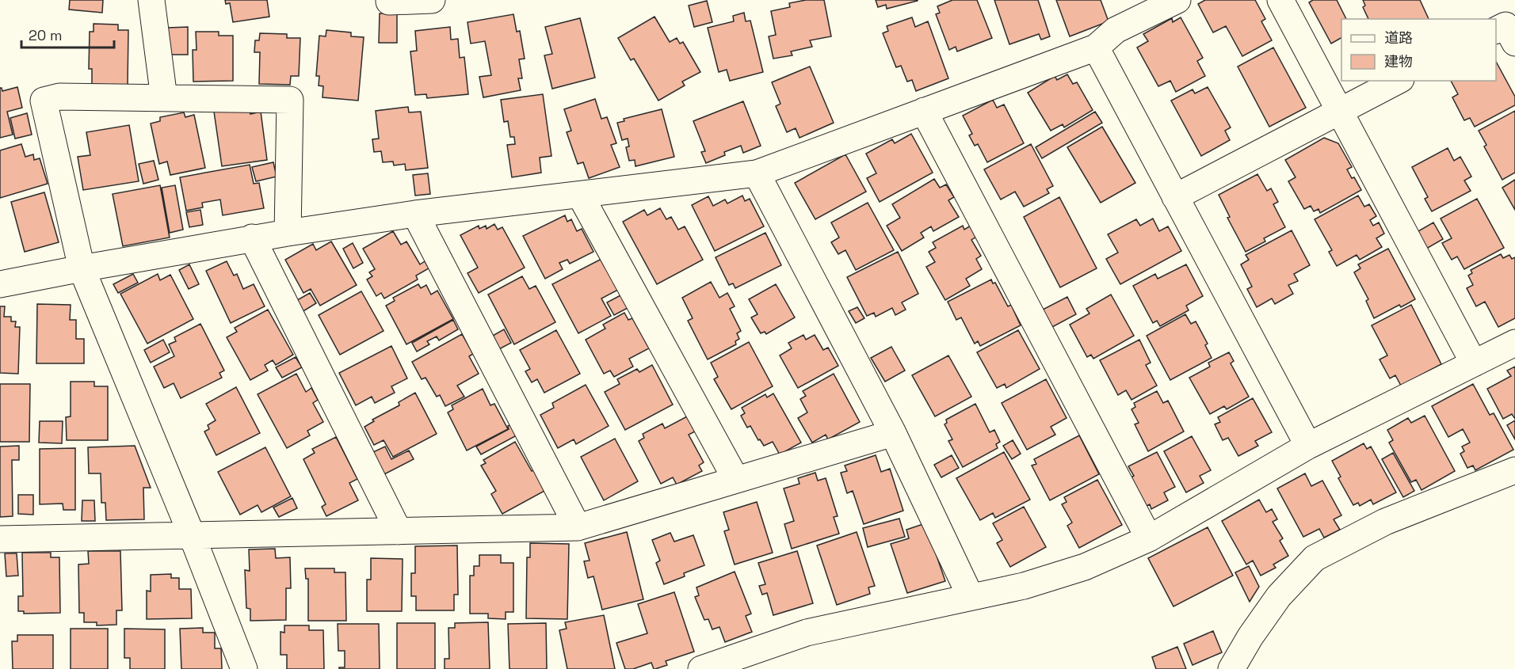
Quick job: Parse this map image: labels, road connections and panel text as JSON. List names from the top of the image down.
{
  "legend": ["道路", "建物"],
  "scale_bar": "20 m"
}
